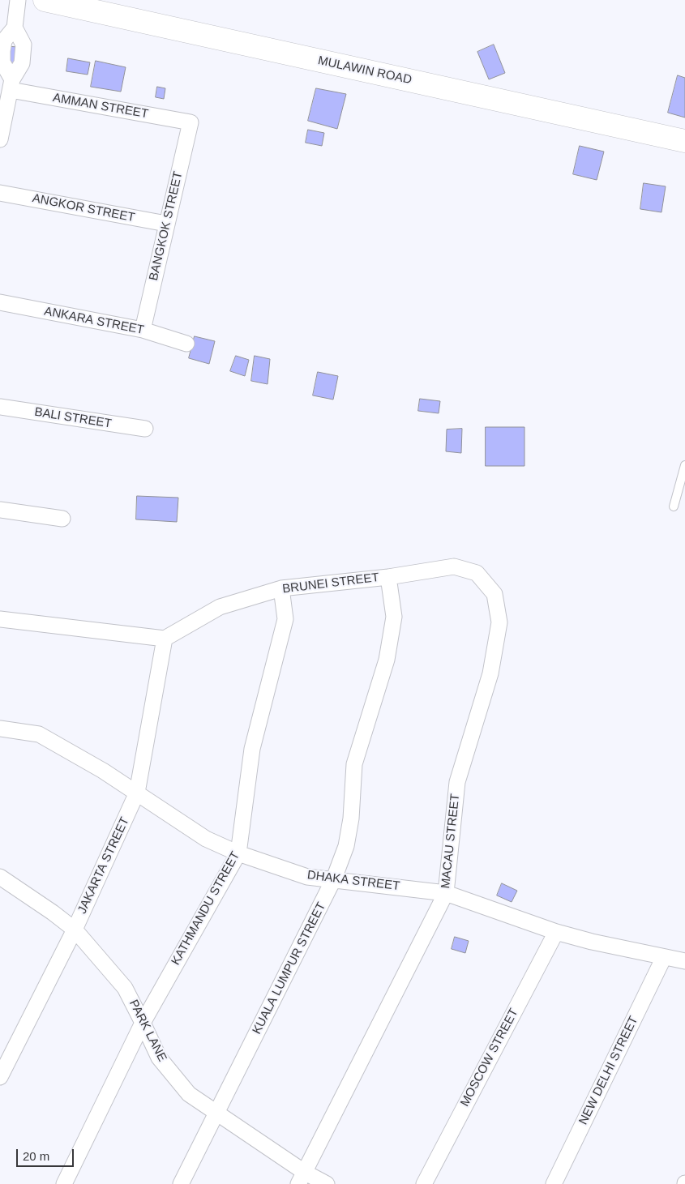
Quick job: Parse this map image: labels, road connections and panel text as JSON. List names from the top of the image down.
{
  "streets": {
    "main road": ["MULAWIN ROAD"],
    "street": [
      "AMMAN STREET",
      "ANGKOR STREET",
      "BANGKOK STREET",
      "ANKARA STREET",
      "BALI STREET",
      "BRUNEI STREET",
      "MACAU STREET",
      "JAKARTA STREET",
      "DHAKA STREET",
      "KATHMANDU STREET",
      "KUALA LUMPUR STREET",
      "PARK LANE",
      "MOSCOW STREET",
      "NEW DELHI STREET"
    ]
  },
  "crossings": [
    ["AMMAN STREET", "BANGKOK STREET"],
    ["ANGKOR STREET", "BANGKOK STREET"],
    ["BANGKOK STREET", "ANKARA STREET"],
    ["BRUNEI STREET", "MACAU STREET"],
    ["BRUNEI STREET", "JAKARTA STREET"],
    ["BRUNEI STREET", "KATHMANDU STREET"],
    ["BRUNEI STREET", "KUALA LUMPUR STREET"],
    ["MACAU STREET", "DHAKA STREET"],
    ["MACAU STREET", "PARK LANE"],
    ["JAKARTA STREET", "DHAKA STREET"],
    ["JAKARTA STREET", "PARK LANE"],
    ["DHAKA STREET", "KATHMANDU STREET"],
    ["DHAKA STREET", "KUALA LUMPUR STREET"],
    ["DHAKA STREET", "MOSCOW STREET"],
    ["DHAKA STREET", "NEW DELHI STREET"],
    ["KATHMANDU STREET", "PARK LANE"],
    ["KUALA LUMPUR STREET", "PARK LANE"]
  ],
  "scale_bar": "20 m"
}
